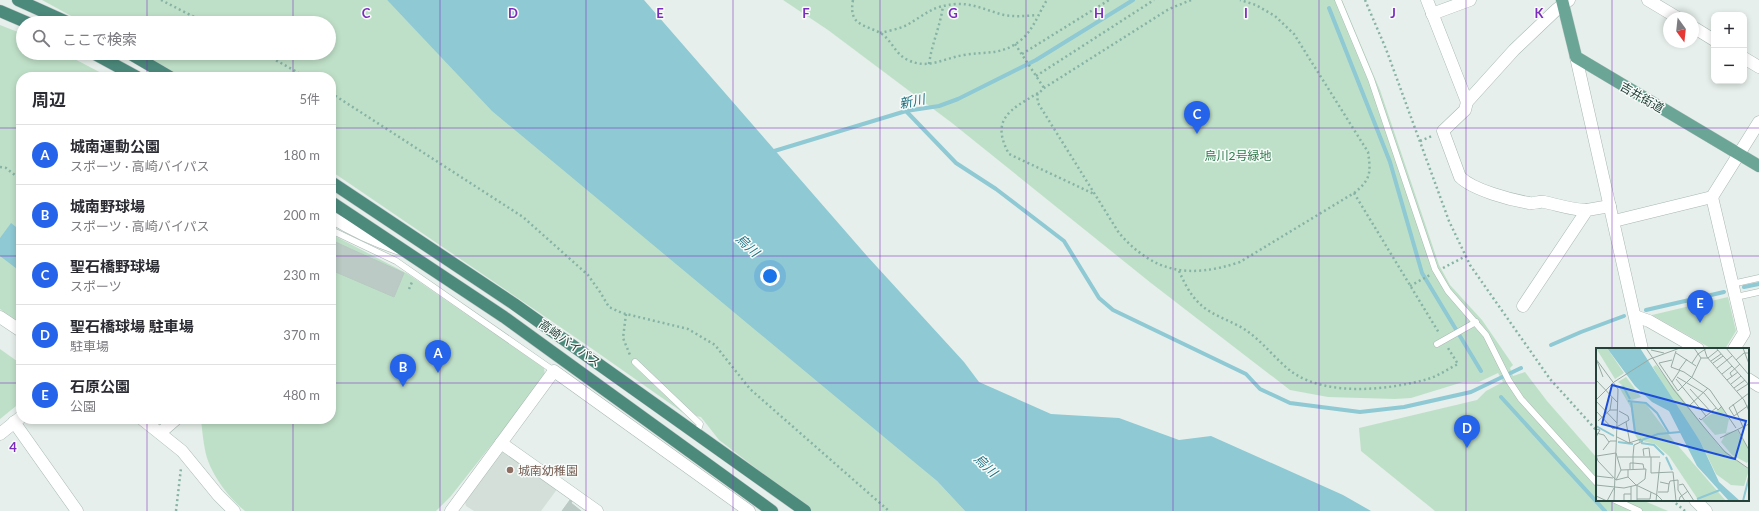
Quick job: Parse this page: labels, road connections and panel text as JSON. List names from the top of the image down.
{
  "streets": {
    "highway": ["高崎バイパス"],
    "main road": ["吉井街道"]
  },
  "water": ["新川", "烏川"],
  "parks": ["烏川2号緑地"],
  "places": ["城南幼稚園"],
  "north": "bottom",
  "page": {
    "map_buttons": ["+", "−"],
    "search": "ここで検索",
    "heading": ["周辺", "5件"],
    "pins": [
      "C",
      "E",
      "A",
      "B",
      "D"
    ],
    "list": [
      {
        "mark": "A",
        "name": "城南運動公園",
        "note": "スポーツ · 高崎バイパス",
        "value": "180 m"
      },
      {
        "mark": "B",
        "name": "城南野球場",
        "note": "スポーツ · 高崎バイパス",
        "value": "200 m"
      },
      {
        "mark": "C",
        "name": "聖石橋野球場",
        "note": "スポーツ",
        "value": "230 m"
      },
      {
        "mark": "D",
        "name": "聖石橋球場 駐車場",
        "note": "駐車場",
        "value": "370 m"
      },
      {
        "mark": "E",
        "name": "石原公園",
        "note": "公園",
        "value": "480 m"
      }
    ]
  },
  "grid": {
    "columns": [
      "C",
      "D",
      "E",
      "F",
      "G",
      "H",
      "I",
      "J",
      "K"
    ],
    "rows": ["4"]
  }
}
